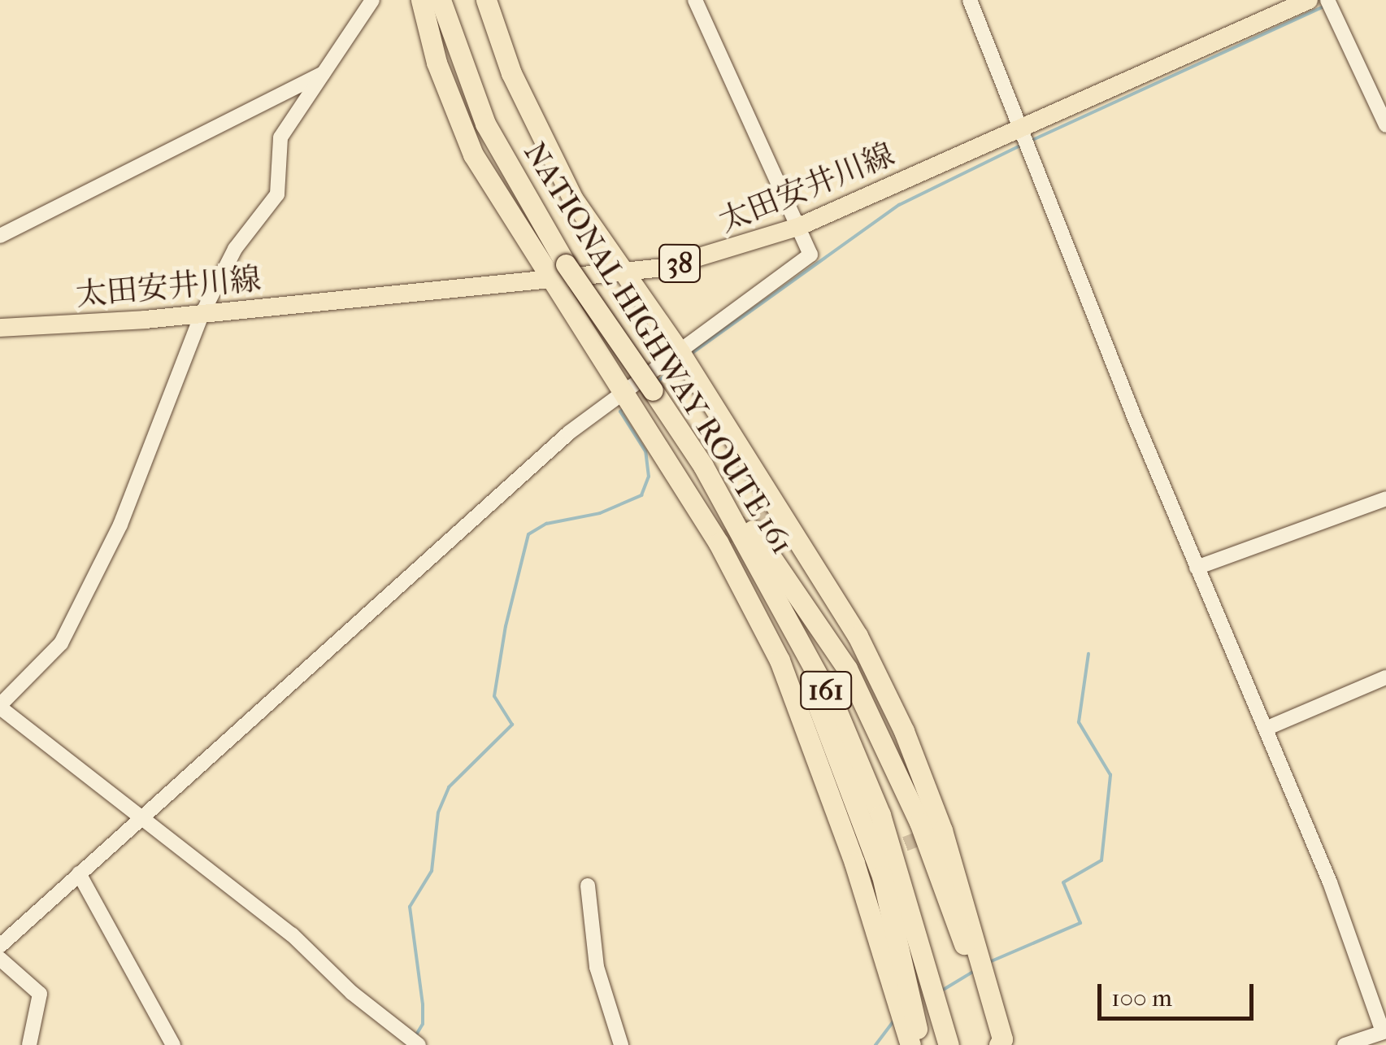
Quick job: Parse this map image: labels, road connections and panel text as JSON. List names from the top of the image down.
{
  "streets": {
    "highway": ["NATIONAL HIGHWAY ROUTE 161", "161"],
    "main road": ["太田安井川線", "38"]
  },
  "scale_bar": "100 m"
}
